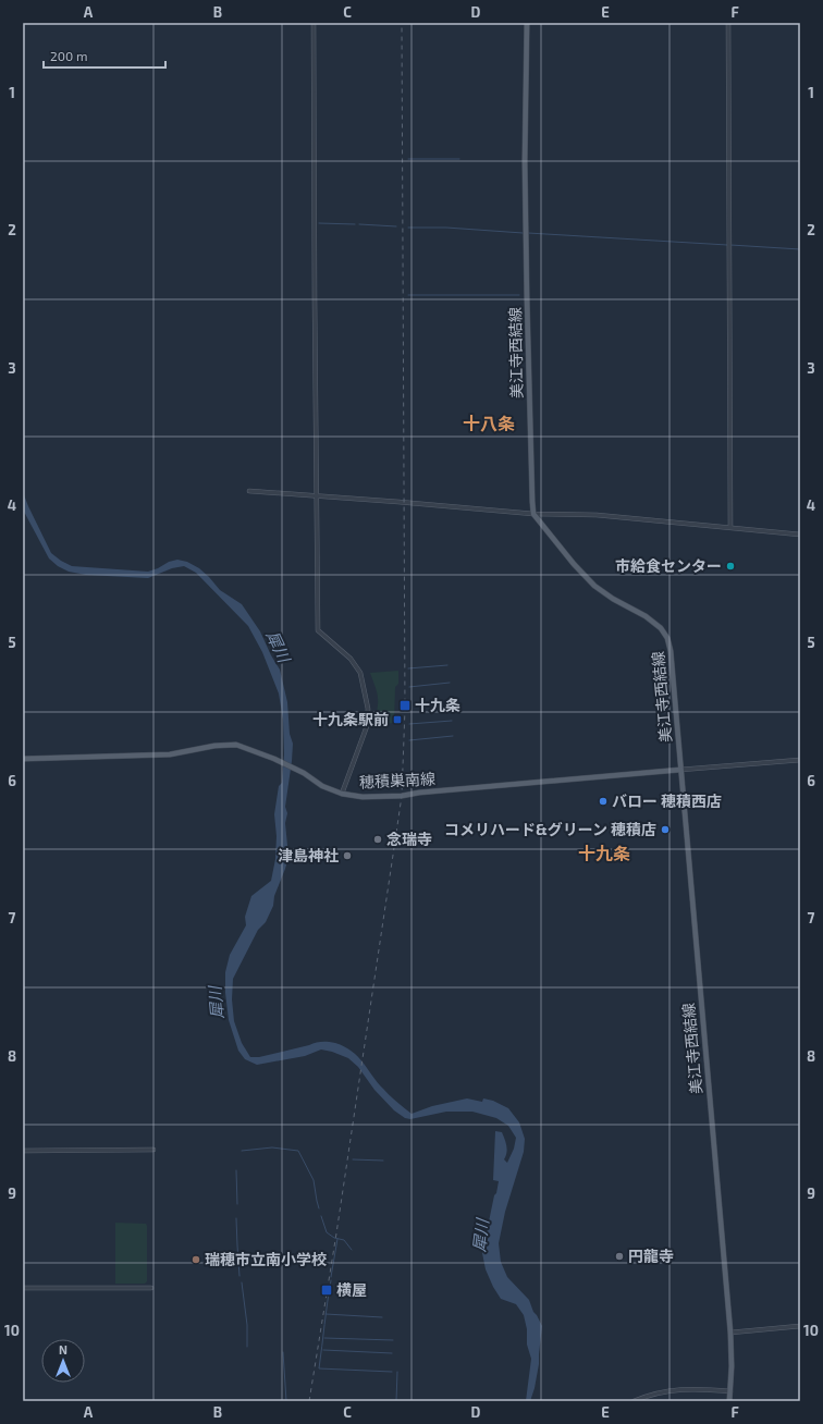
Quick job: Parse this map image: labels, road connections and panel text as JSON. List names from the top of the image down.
{
  "streets": {
    "main road": ["美江寺西結線", "穂積巣南線"]
  },
  "crossings": [
    ["美江寺西結線", "穂積巣南線"]
  ],
  "districts": ["十八条", "十九条"],
  "water": ["犀川"],
  "places": {
    "other": [
      "市給食センター",
      "バロー 穂積西店",
      "コメリハード&グリーン 穂積店",
      "念瑞寺",
      "津島神社",
      "円龍寺",
      "瑞穂市立南小学校"
    ],
    "transit": ["十九条", "十九条駅前", "横屋"]
  },
  "scale_bar": "200 m",
  "north": "top",
  "grid": {
    "columns": [
      "A",
      "B",
      "C",
      "D",
      "E",
      "F"
    ],
    "rows": [
      "1",
      "2",
      "3",
      "4",
      "5",
      "6",
      "7",
      "8",
      "9",
      "10"
    ]
  }
}
